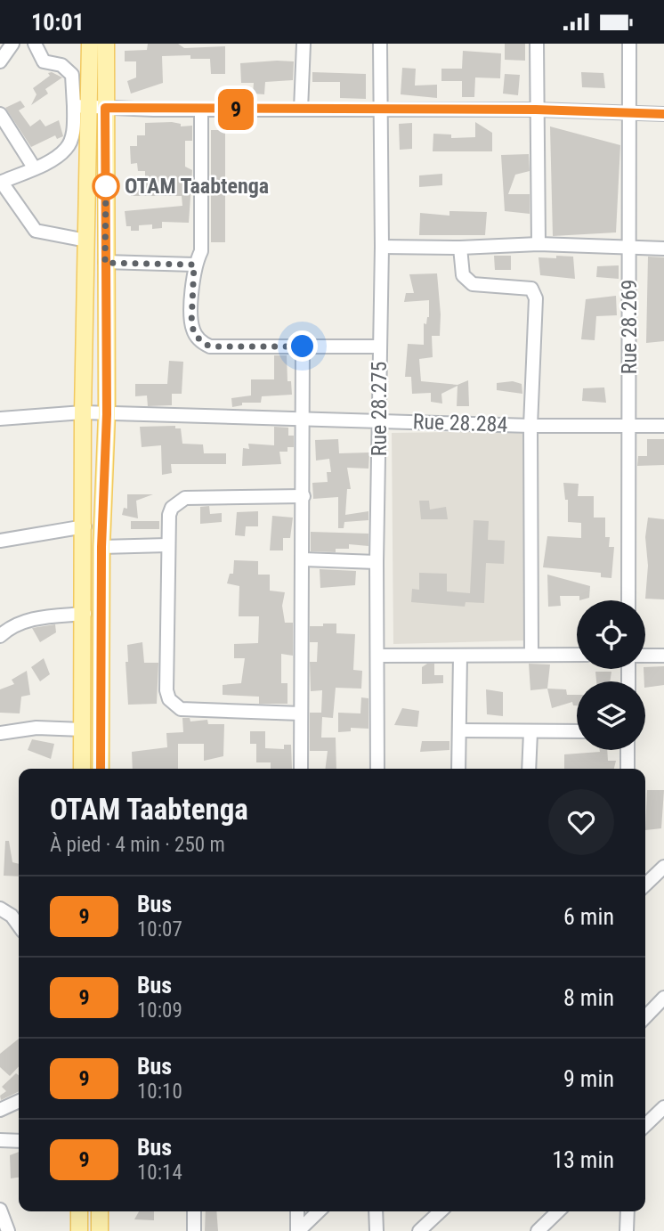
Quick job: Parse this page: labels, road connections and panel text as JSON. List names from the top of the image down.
{
  "streets": {
    "street": ["Rue 28.269", "Rue 28.275", "Rue 28.284"]
  },
  "crossings": [
    ["Rue 28.269", "Rue 28.284"],
    ["Rue 28.275", "Rue 28.284"]
  ],
  "places": ["OTAM Taabtenga"],
  "lines": ["bus line 9"],
  "page": {
    "status": "10:01",
    "on_map": "9",
    "heading": ["OTAM Taabtenga", "À pied · 4 min · 250 m"],
    "list": [
      {
        "mark": "9",
        "name": "Bus",
        "note": "10:07",
        "value": "6 min"
      },
      {
        "mark": "9",
        "name": "Bus",
        "note": "10:09",
        "value": "8 min"
      },
      {
        "mark": "9",
        "name": "Bus",
        "note": "10:10",
        "value": "9 min"
      },
      {
        "mark": "9",
        "name": "Bus",
        "note": "10:14",
        "value": "13 min"
      }
    ]
  }
}
